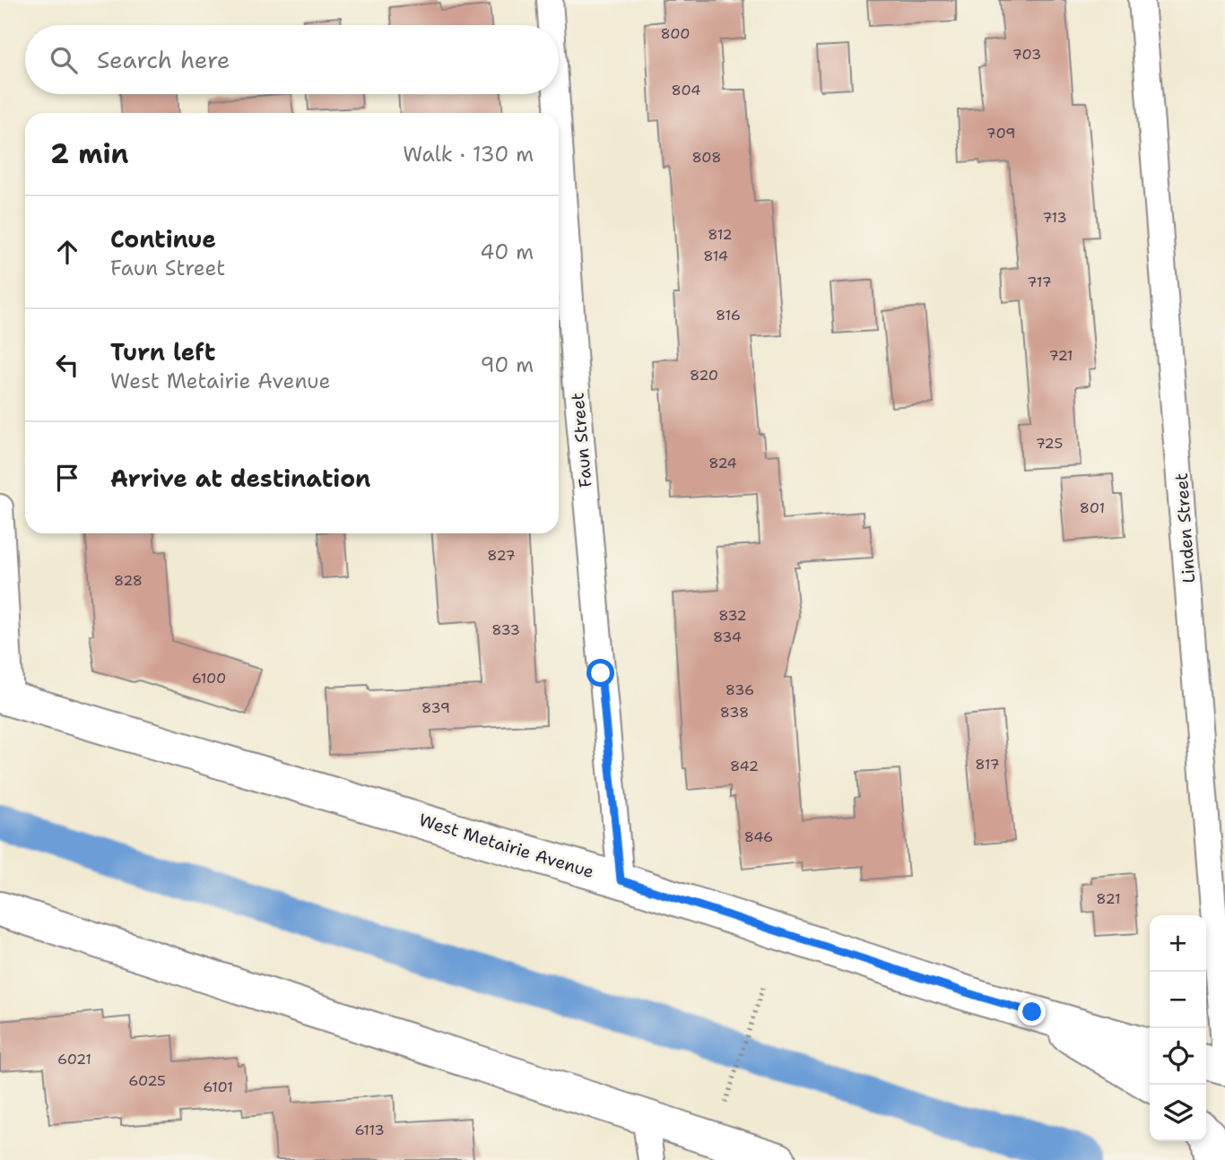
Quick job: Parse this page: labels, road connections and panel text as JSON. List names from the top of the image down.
{
  "streets": {
    "main road": ["West Metairie Avenue"],
    "street": ["Faun Street", "Linden Street"]
  },
  "crossings": [
    ["Faun Street", "West Metairie Avenue"]
  ],
  "house_numbers": [
    "800",
    "703",
    "804",
    "709",
    "808",
    "713",
    "812",
    "814",
    "717",
    "816",
    "721",
    "820",
    "725",
    "824",
    "801",
    "827",
    "828",
    "832",
    "833",
    "834",
    "6100",
    "836",
    "839",
    "838",
    "817",
    "842",
    "846",
    "821",
    "6021",
    "6025",
    "6101",
    "6113"
  ],
  "page": {
    "search": "Search here",
    "heading": ["2 min", "Walk · 130 m"],
    "list": [
      ["Continue", "Faun Street", "40 m"],
      ["Turn left", "West Metairie Avenue", "90 m"],
      "Arrive at destination"
    ],
    "map_buttons": ["+", "−"]
  }
}
